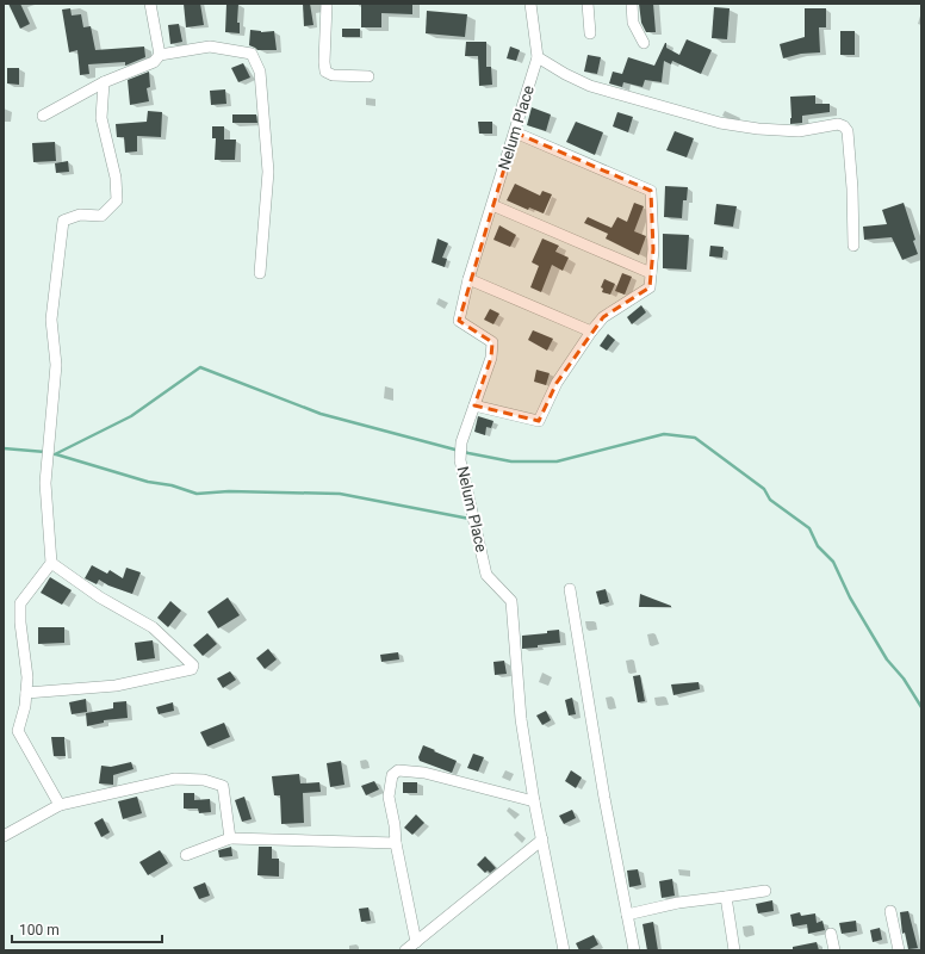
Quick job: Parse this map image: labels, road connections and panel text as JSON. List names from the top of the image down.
{
  "streets": {
    "street": ["Nelum Place"]
  },
  "scale_bar": "100 m"
}
